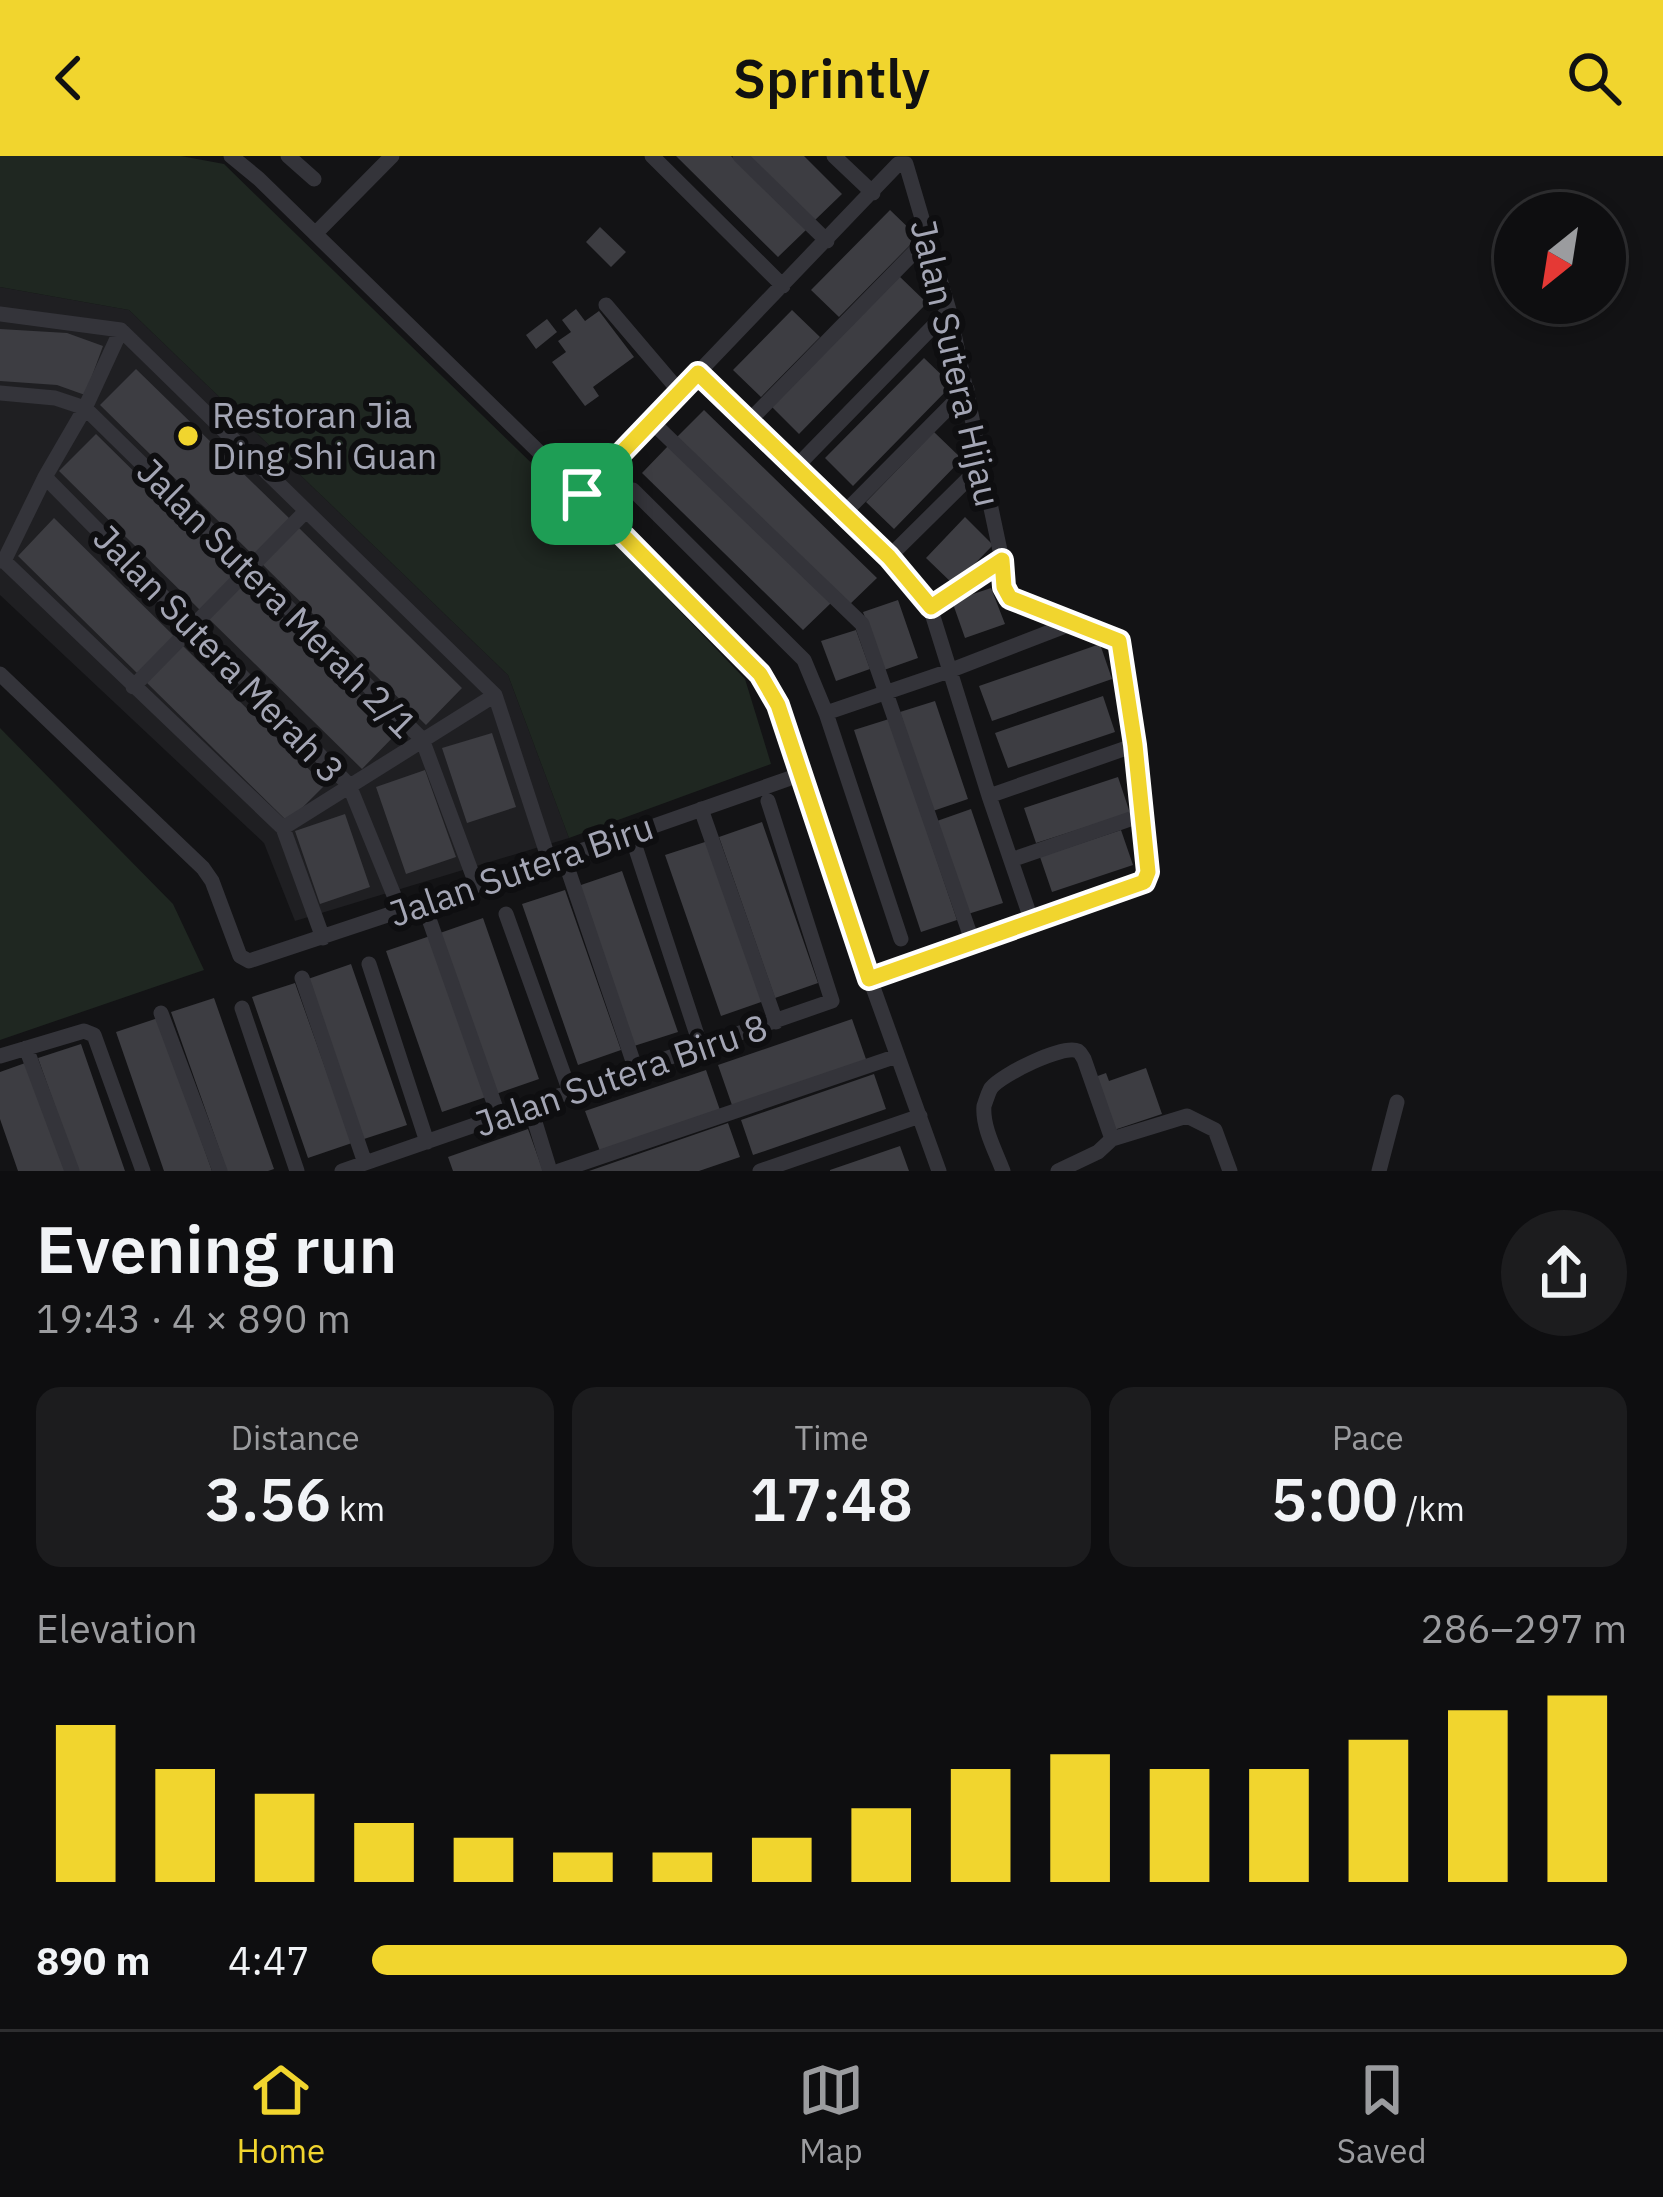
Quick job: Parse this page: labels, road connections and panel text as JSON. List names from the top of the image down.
{
  "streets": {
    "street": [
      "Jalan Sutera Hijau",
      "Jalan Sutera Merah 2/1",
      "Jalan Sutera Merah 3",
      "Jalan Sutera Biru",
      "Jalan Sutera Biru 8"
    ]
  },
  "crossings": [
    ["Jalan Sutera Merah 2/1", "Jalan Sutera Biru"],
    ["Jalan Sutera Merah 3", "Jalan Sutera Biru"]
  ],
  "places": ["Restoran Jia Ding Shi Guan"],
  "north": "bottom left",
  "page": {
    "header": "Sprintly",
    "heading": ["Evening run", "19:43 · 4 × 890 m"],
    "stats": [
      ["Distance", "3.56 km"],
      ["Time", "17:48"],
      ["Pace", "5:00 /km"]
    ],
    "chart": ["Elevation", "286–297 m"],
    "list": [
      {
        "name": "890 m",
        "note": "4:47"
      }
    ],
    "tabs": ["Home", "Map", "Saved"]
  }
}
